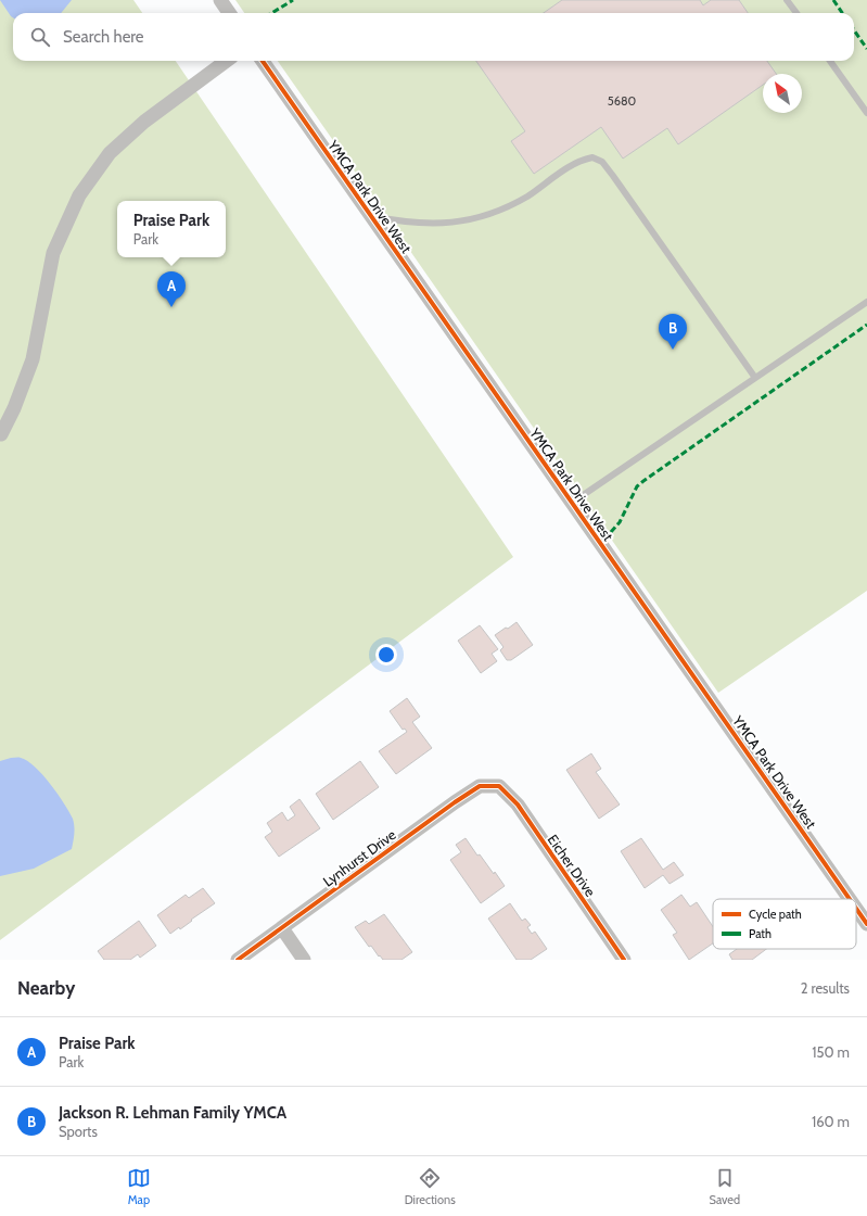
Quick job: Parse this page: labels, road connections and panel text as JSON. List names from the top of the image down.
{
  "streets": {
    "street": ["YMCA Park Drive West", "Lynhurst Drive", "Eicher Drive"]
  },
  "crossings": [
    ["Lynhurst Drive", "Eicher Drive"]
  ],
  "house_numbers": ["5680"],
  "legend": ["Cycle path", "Path"],
  "north": "top left",
  "page": {
    "search": "Search here",
    "popup": ["Praise Park", "Park"],
    "pins": ["A", "B"],
    "heading": ["Nearby", "2 results"],
    "list": [
      {
        "mark": "A",
        "name": "Praise Park",
        "note": "Park",
        "value": "150 m"
      },
      {
        "mark": "B",
        "name": "Jackson R. Lehman Family YMCA",
        "note": "Sports",
        "value": "160 m"
      }
    ],
    "nav": ["Map", "Directions", "Saved"]
  }
}
